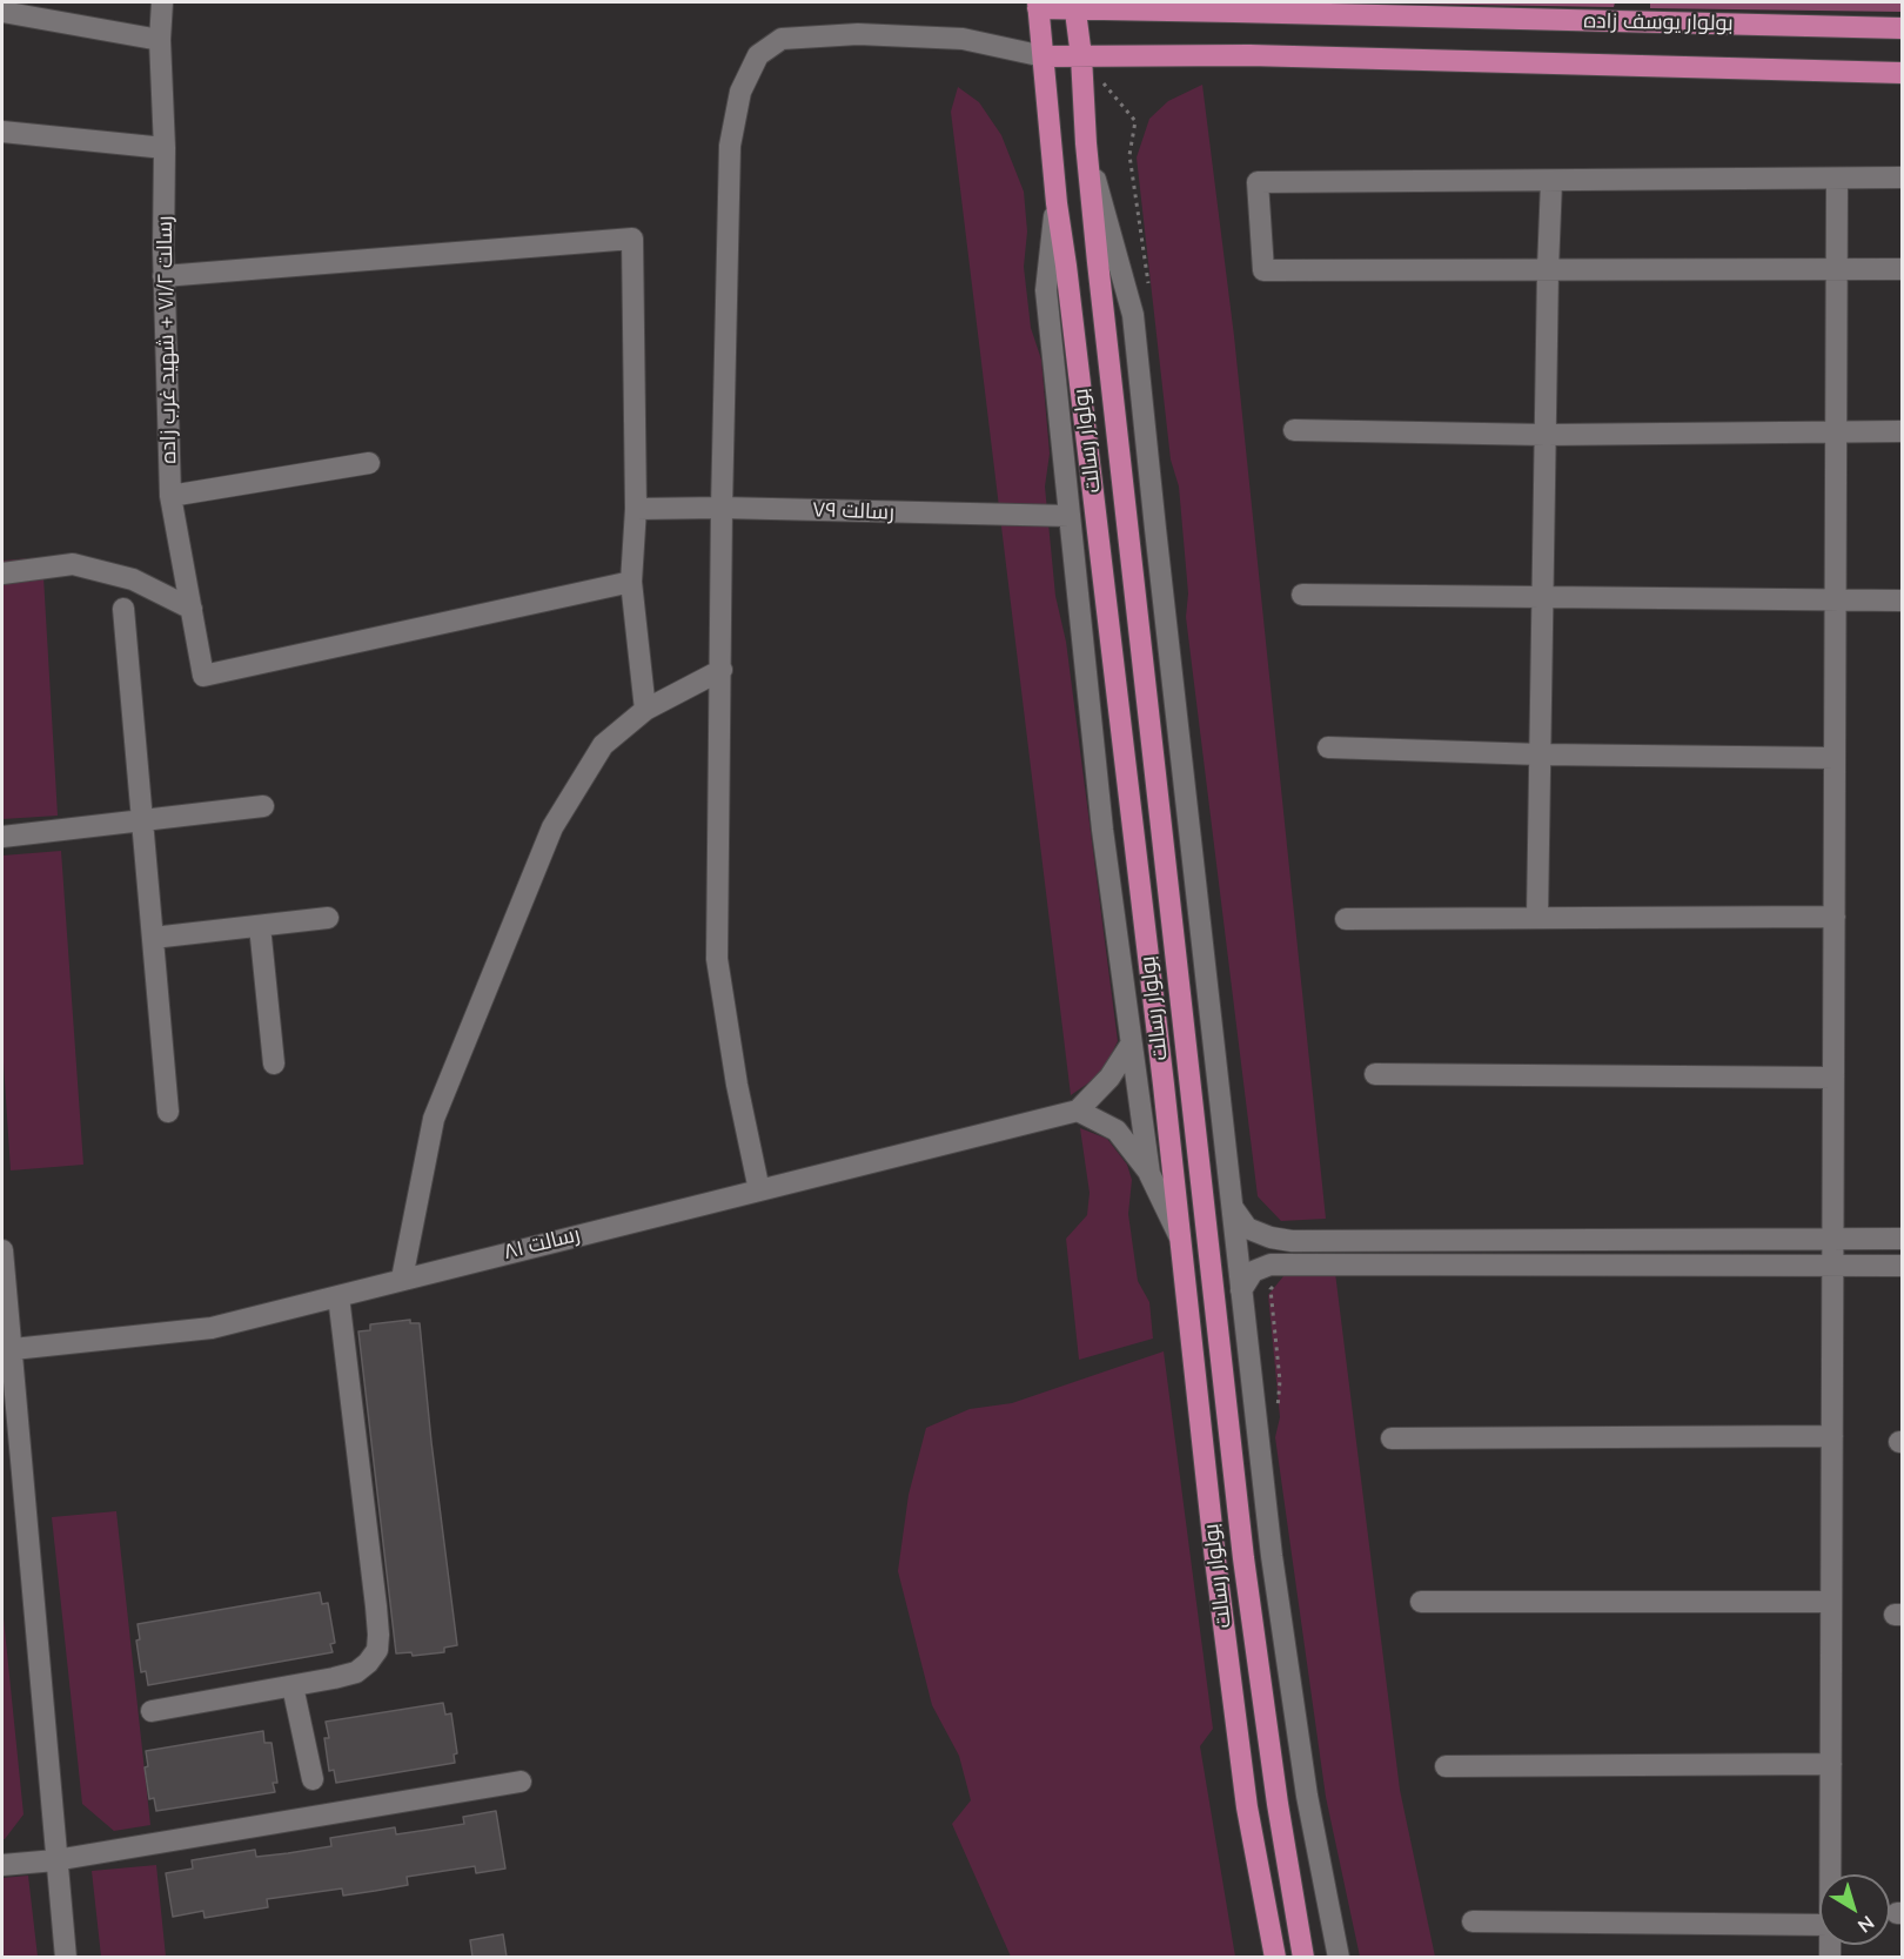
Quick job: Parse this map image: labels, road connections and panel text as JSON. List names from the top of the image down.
{
  "streets": {
    "main road": ["بولوار یوسف زاده", "بولوار رسالت"],
    "street": ["رسالت ۷۱/۲ + شهید غرب زاده", "رسالت ۷۹", "رسالت ۸۱"]
  },
  "crossings": [
    ["بولوار یوسف زاده", "بولوار رسالت"]
  ],
  "north": "bottom right"
}
